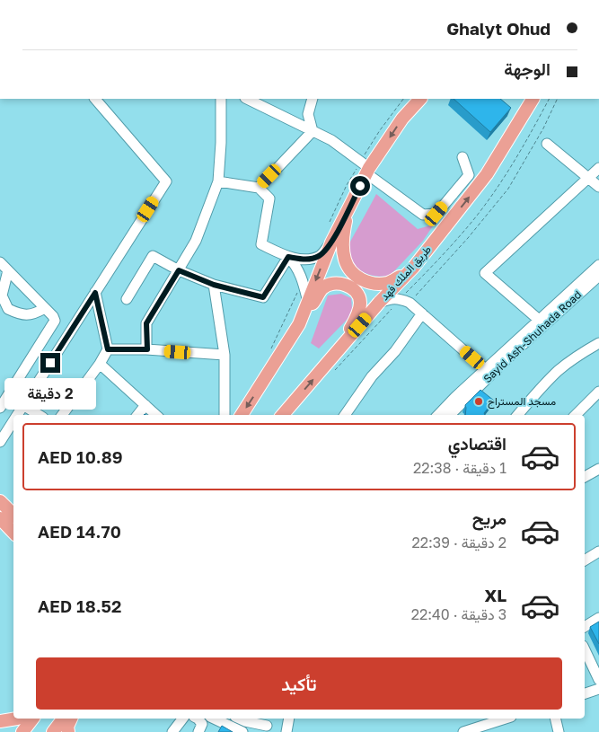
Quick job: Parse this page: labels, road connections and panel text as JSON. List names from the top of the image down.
{
  "streets": {
    "main road": ["طريق الملك فهد"],
    "street": ["Sayid Ash-Shuhada Road"]
  },
  "places": ["مسجد المستراح"],
  "page": {
    "banner": ["Ghalyt Ohud", "الوجهة"],
    "bubble": "2 دقيقة",
    "list": [
      {
        "name": "اقتصادي",
        "note": "1 دقيقة · 22:38",
        "value": "AED 10.89"
      },
      {
        "name": "مريح",
        "note": "2 دقيقة · 22:39",
        "value": "AED 14.70"
      },
      {
        "name": "XL",
        "note": "3 دقيقة · 22:40",
        "value": "AED 18.52"
      }
    ],
    "buttons": "تأكيد"
  }
}
